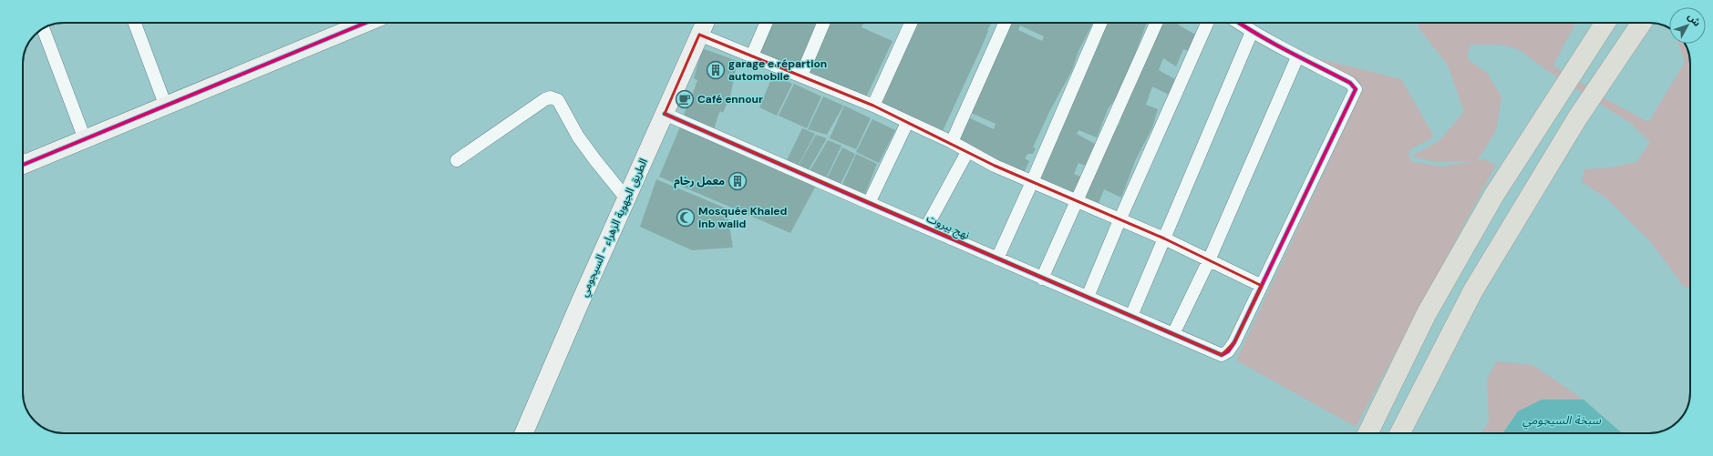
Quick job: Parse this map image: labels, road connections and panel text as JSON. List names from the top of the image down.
{
  "streets": {
    "main road": ["الطريق الجهوية الزهراء - السيجومي"],
    "street": ["نهج بيروت"]
  },
  "crossings": [
    ["نهج بيروت", "الطريق الجهوية الزهراء - السيجومي"]
  ],
  "water": ["سبخة السيجومي"],
  "places": {
    "building": ["garage e répartion automobile", "معمل رخام"],
    "cafe": ["Café ennour"],
    "mosque": ["Mosquée Khaled inb walid"]
  },
  "north": "top right"
}
